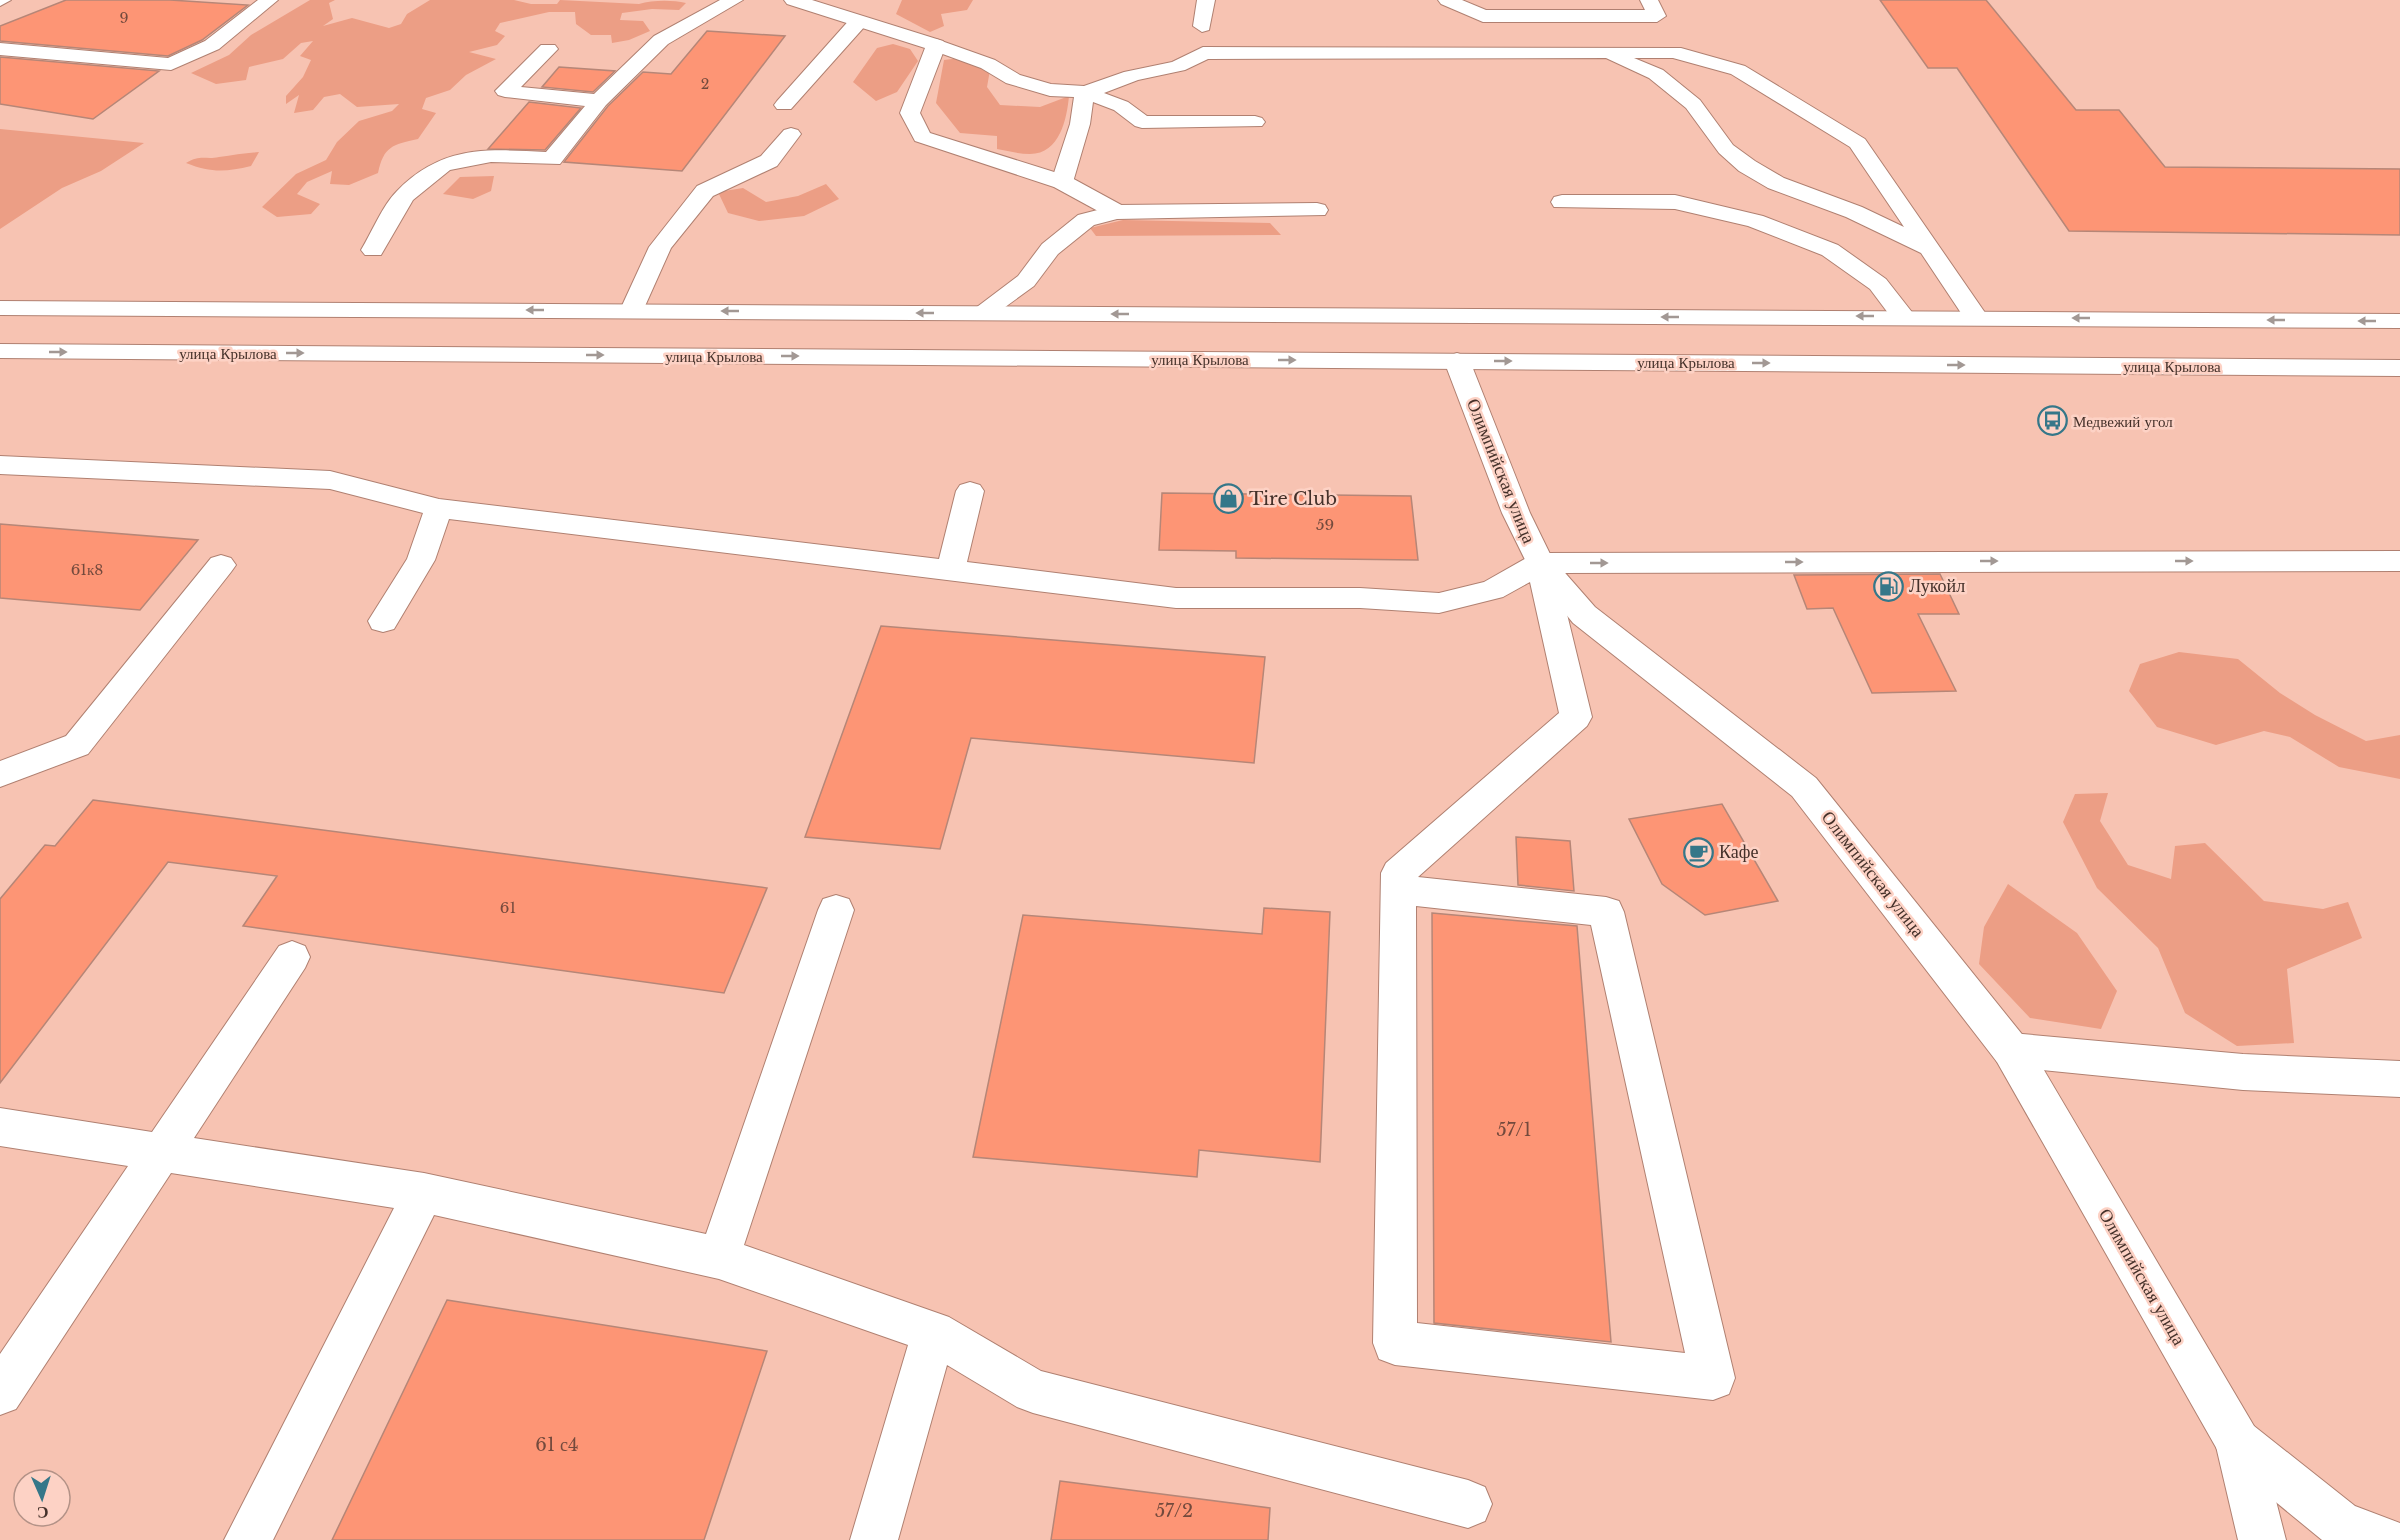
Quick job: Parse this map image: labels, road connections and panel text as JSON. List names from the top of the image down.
{
  "streets": {
    "main road": ["улица Крылова", "Олимпийская улица"]
  },
  "crossings": [
    ["улица Крылова", "Олимпийская улица"]
  ],
  "places": {
    "bus stop": ["Медвежий угол"],
    "shop": ["Tire Club"],
    "fuel station": ["Лукойл"],
    "cafe": ["Кафе"]
  },
  "house_numbers": [
    "9",
    "2",
    "59",
    "61к8",
    "61",
    "57/1",
    "61 с4",
    "57/2"
  ],
  "north": "bottom"
}
